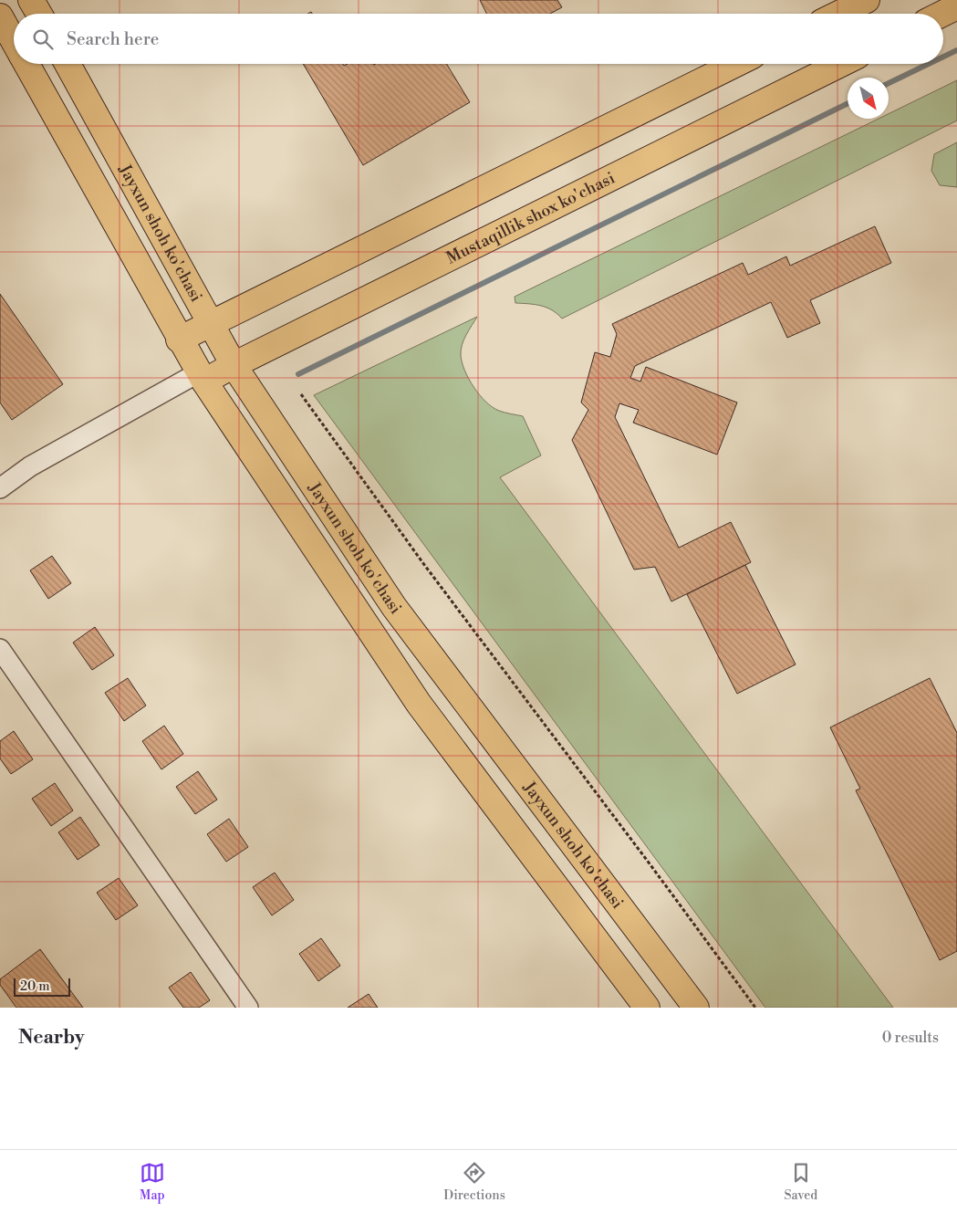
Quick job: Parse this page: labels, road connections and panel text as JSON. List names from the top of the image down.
{
  "streets": {
    "main road": ["Mustaqillik shox ko'chasi", "Jayxun shoh ko'chasi"]
  },
  "crossings": [
    ["Mustaqillik shox ko'chasi", "Jayxun shoh ko'chasi"]
  ],
  "scale_bar": "20 m",
  "north": "bottom right",
  "page": {
    "search": "Search here",
    "scale": "20 m",
    "heading": ["Nearby", "0 results"],
    "nav": ["Map", "Directions", "Saved"]
  }
}
